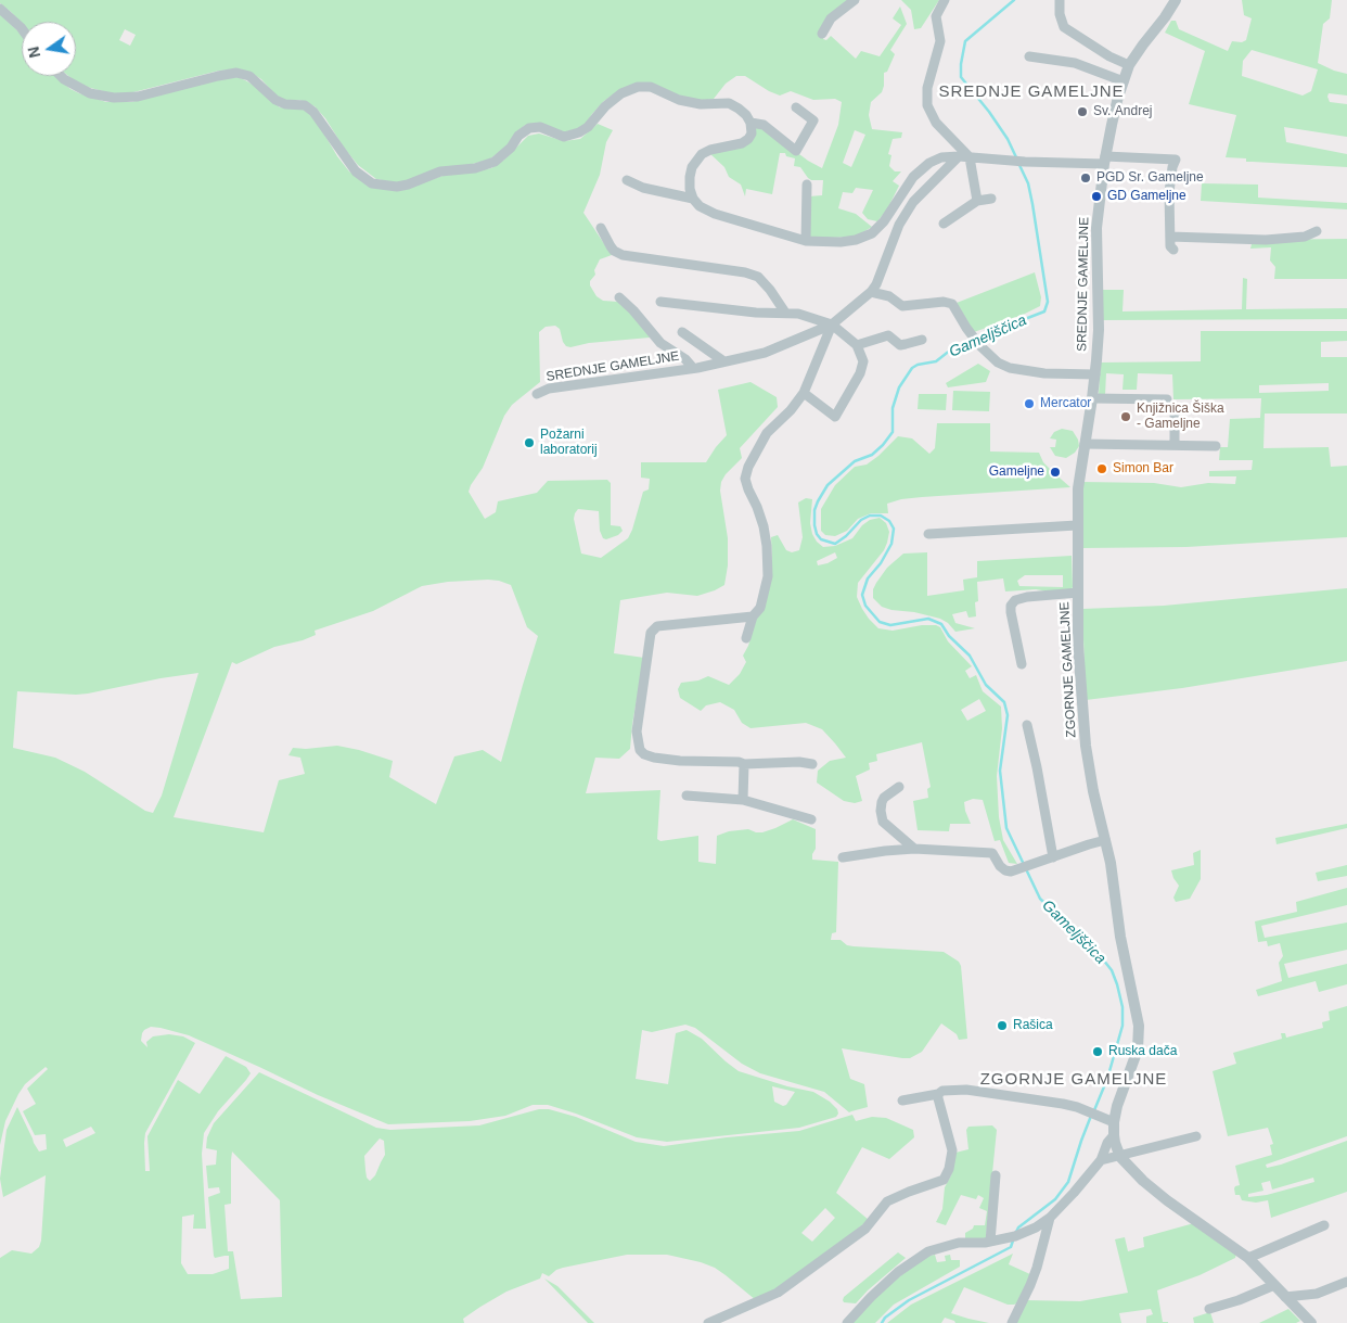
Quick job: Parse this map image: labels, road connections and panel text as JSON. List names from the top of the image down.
{
  "streets": {
    "street": ["SREDNJE GAMELJNE", "ZGORNJE GAMELJNE"]
  },
  "crossings": [
    ["SREDNJE GAMELJNE", "ZGORNJE GAMELJNE"]
  ],
  "districts": ["SREDNJE GAMELJNE", "ZGORNJE GAMELJNE"],
  "water": ["Gameljščica"],
  "places": [
    "Sv. Andrej",
    "PGD Sr. Gameljne",
    "GD Gameljne",
    "Mercator",
    "Knjižnica Šiška - Gameljne",
    "Požarni laboratorij",
    "Simon Bar",
    "Gameljne",
    "Rašica",
    "Ruska dača"
  ],
  "north": "left"
}
